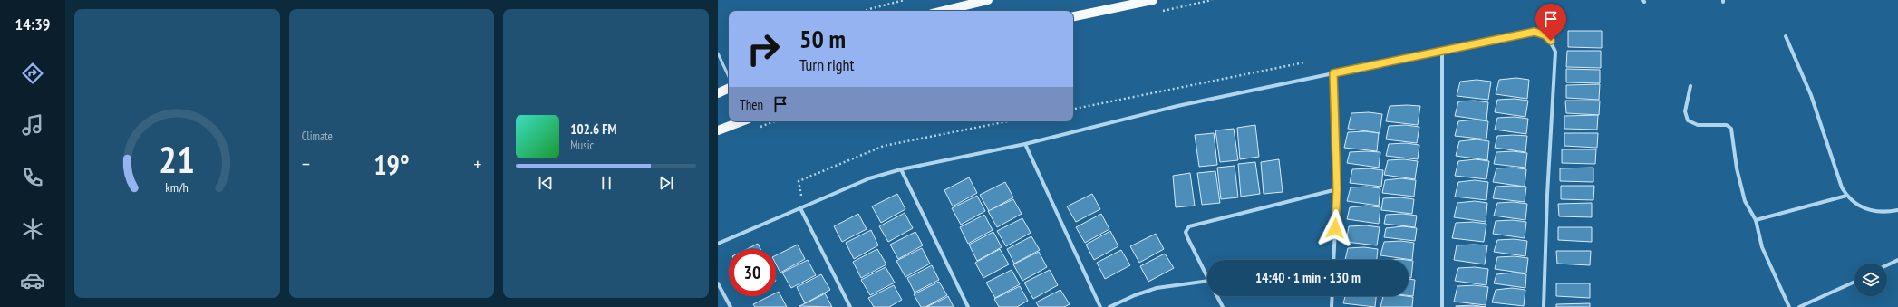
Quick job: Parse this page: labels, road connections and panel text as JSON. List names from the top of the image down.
{
  "page": {
    "tabs": "14:39",
    "tile": "Climate",
    "turn": ["50 m", "Turn right"],
    "then": "Then",
    "song": ["102.6 FM", "Music"],
    "heat": ["−", "19°", "+"],
    "limit": "30",
    "trip": "14:40 · 1 min · 130 m",
    "gauge": ["21", "km/h"]
  }
}
